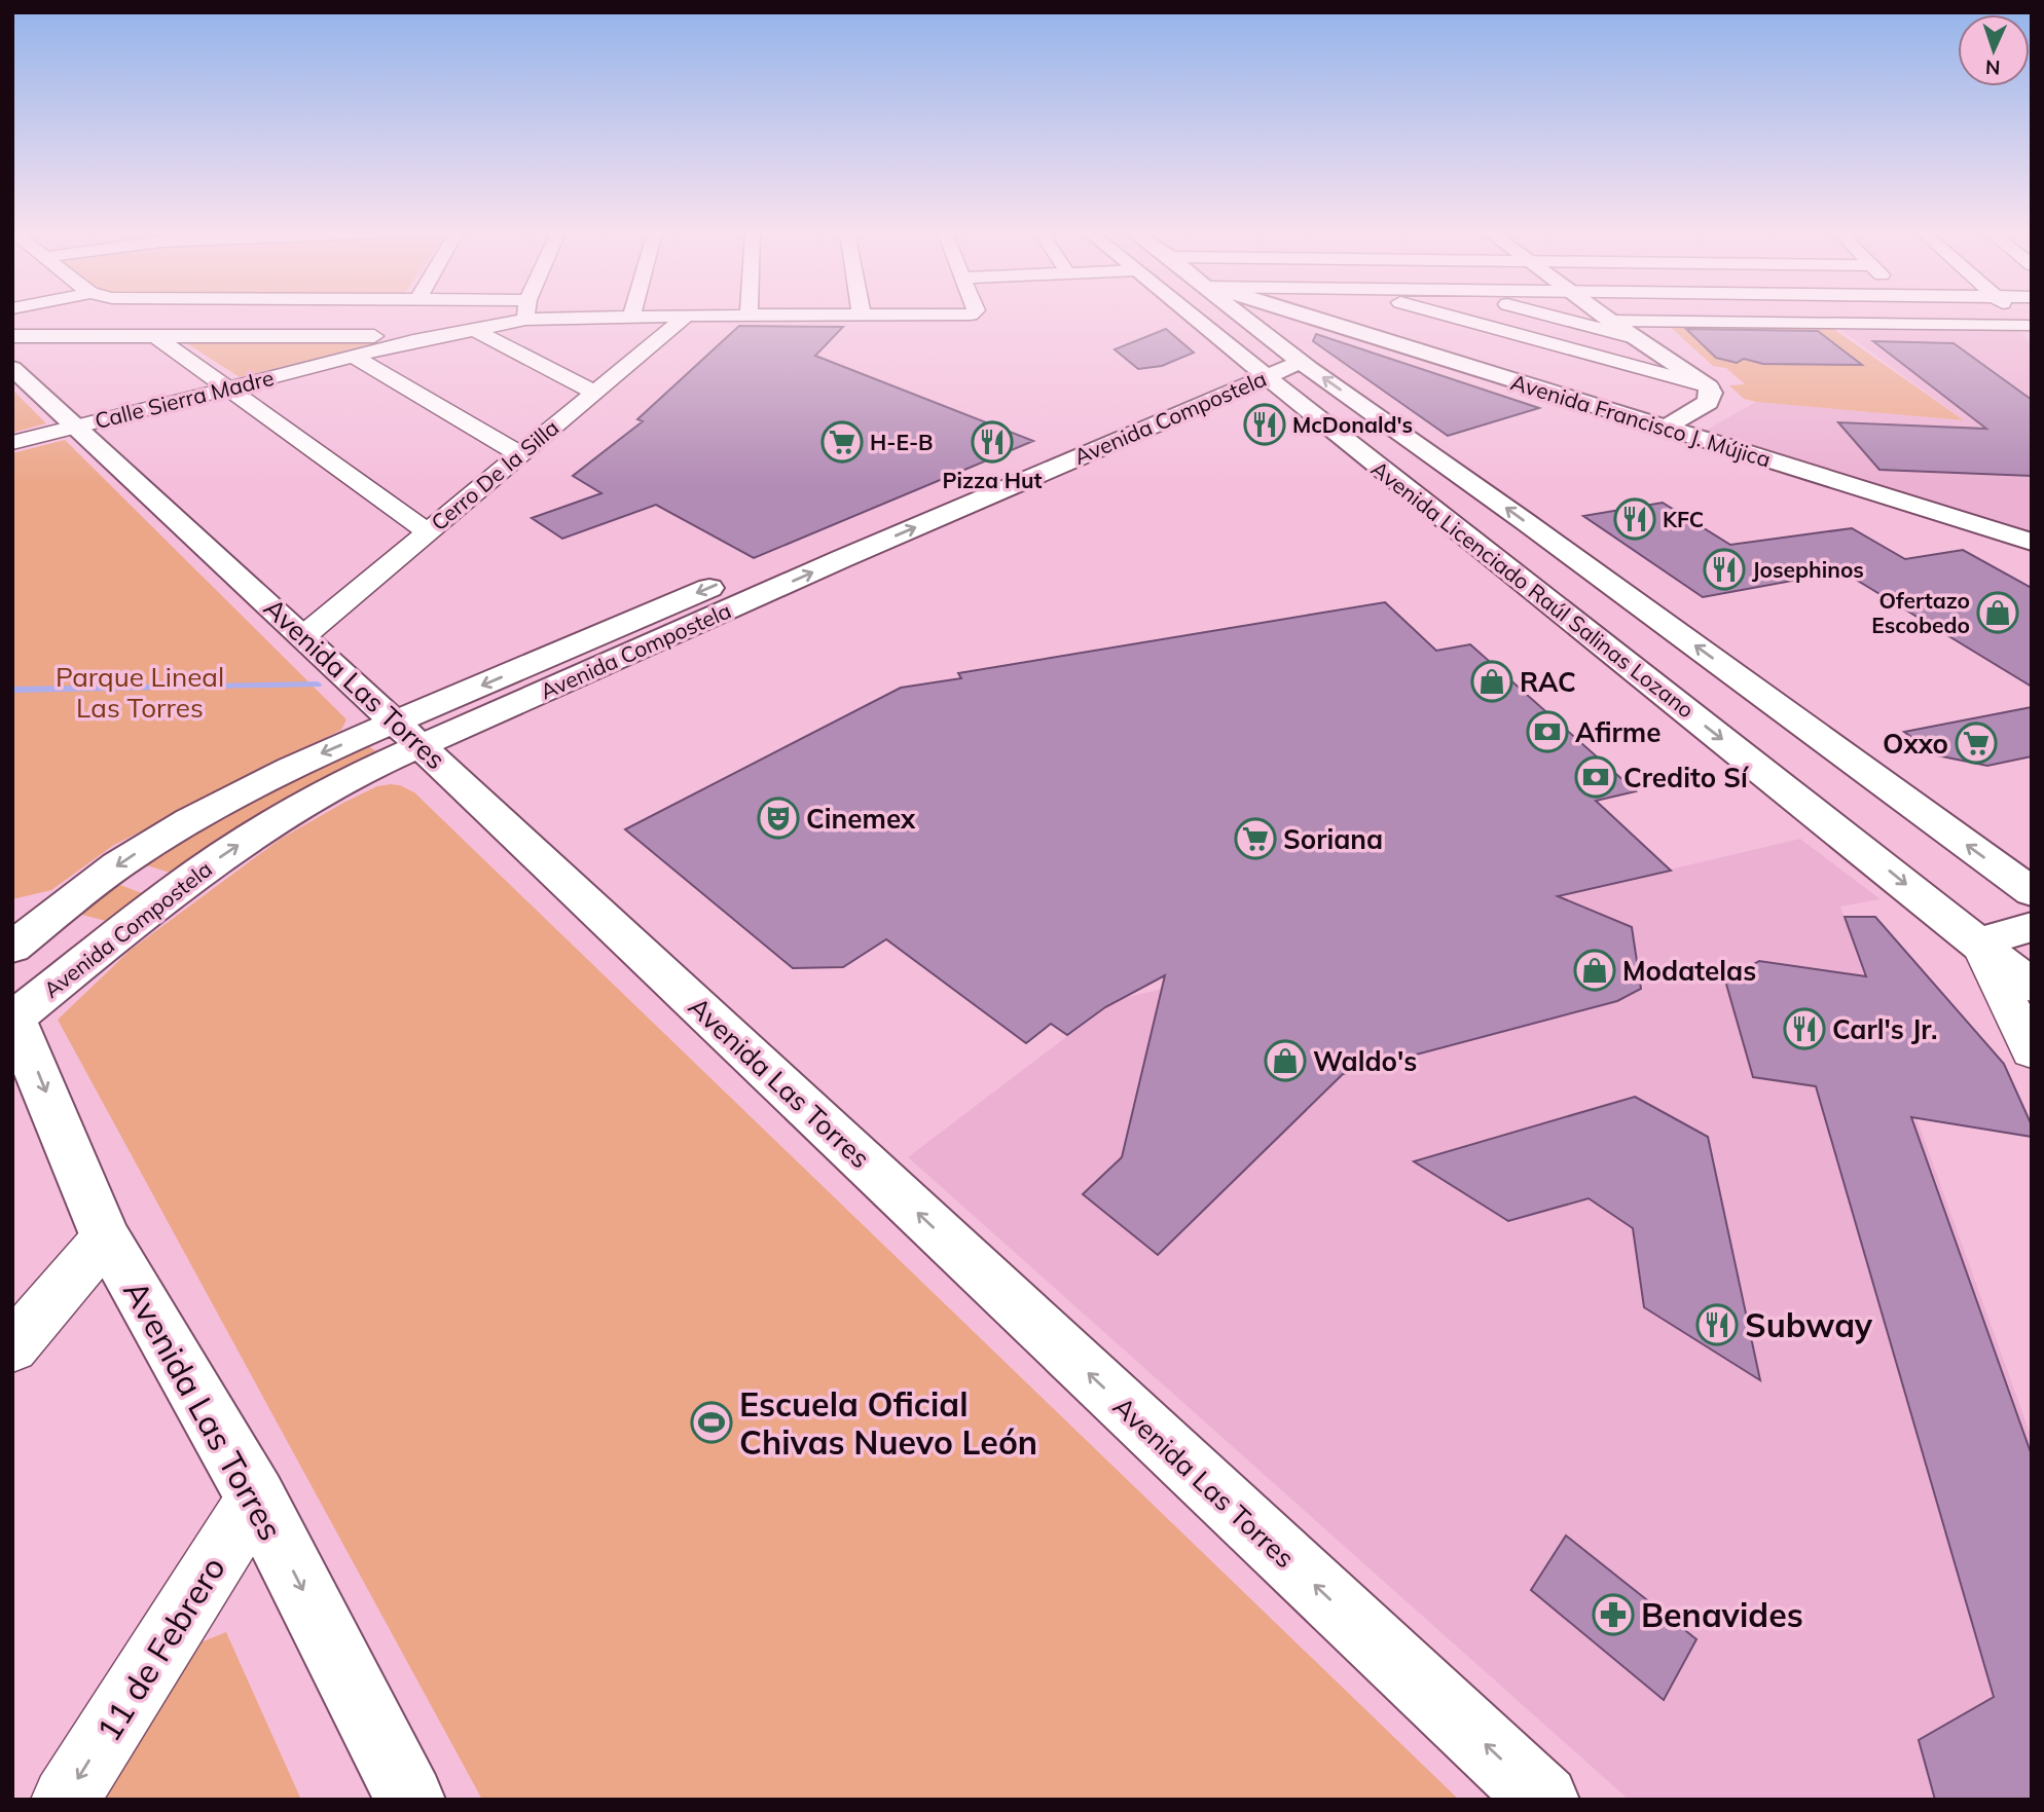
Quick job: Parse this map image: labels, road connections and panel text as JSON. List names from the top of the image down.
{
  "streets": {
    "street": [
      "Calle Sierra Madre",
      "Avenida Compostela",
      "Avenida Francisco J. Mújica",
      "Cerro De la Silla",
      "Avenida Licenciado Raúl Salinas Lozano",
      "Avenida Las Torres",
      "11 de Febrero"
    ]
  },
  "crossings": [
    ["Calle Sierra Madre", "Avenida Las Torres"],
    ["Avenida Compostela", "Avenida Licenciado Raúl Salinas Lozano"],
    ["Avenida Compostela", "Avenida Las Torres"],
    ["Cerro De la Silla", "Avenida Las Torres"],
    ["Avenida Las Torres", "11 de Febrero"]
  ],
  "one_way": ["11 de Febrero"],
  "parks": ["Parque Lineal Las Torres"],
  "places": {
    "restaurant": [
      "McDonald's",
      "Pizza Hut",
      "KFC",
      "Josephinos",
      "Carl's Jr.",
      "Subway"
    ],
    "supermarket": ["H-E-B", "Oxxo", "Soriana"],
    "shop": [
      "Ofertazo Escobedo",
      "RAC",
      "Modatelas",
      "Waldo's"
    ],
    "bank": ["Afirme", "Credito Sí"],
    "theatre": ["Cinemex"],
    "sports": ["Escuela Oficial Chivas Nuevo León"],
    "pharmacy": ["Benavides"]
  },
  "north": "bottom"
}
